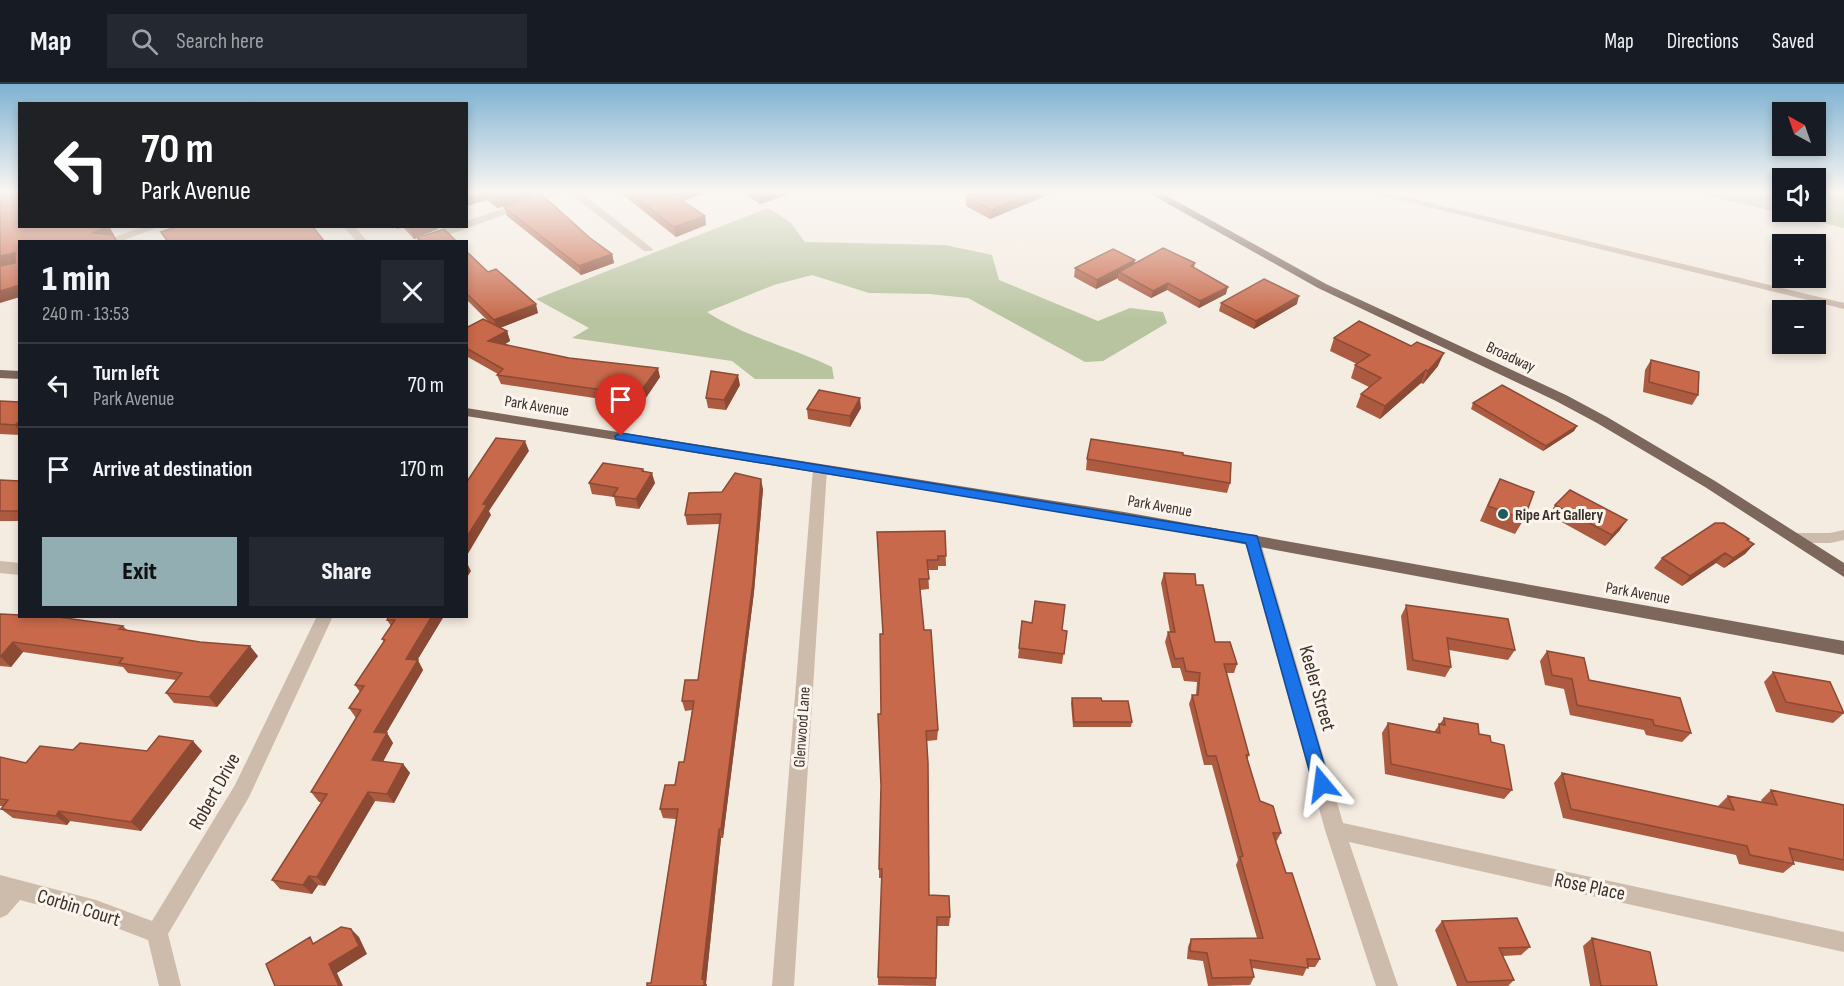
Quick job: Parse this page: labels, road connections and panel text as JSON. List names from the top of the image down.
{
  "streets": {
    "main road": ["Broadway", "Park Avenue"],
    "street": [
      "Keeler Street",
      "Glenwood Lane",
      "Robert Drive",
      "Rose Place",
      "Corbin Court"
    ]
  },
  "crossings": [
    ["Park Avenue", "Keeler Street"],
    ["Park Avenue", "Glenwood Lane"],
    ["Keeler Street", "Rose Place"],
    ["Robert Drive", "Corbin Court"]
  ],
  "places": ["Ripe Art Gallery"],
  "north": "top left",
  "page": {
    "header": "Map",
    "search": "Search here",
    "nav": ["Map", "Directions", "Saved"],
    "map_buttons": ["+", "−"],
    "turn": ["70 m", "Park Avenue"],
    "heading": ["1 min", "240 m · 13:53"],
    "list": [
      {
        "name": "Turn left",
        "note": "Park Avenue",
        "value": "70 m"
      },
      {
        "name": "Arrive at destination",
        "value": "170 m"
      }
    ],
    "buttons": ["Exit", "Share"]
  }
}
